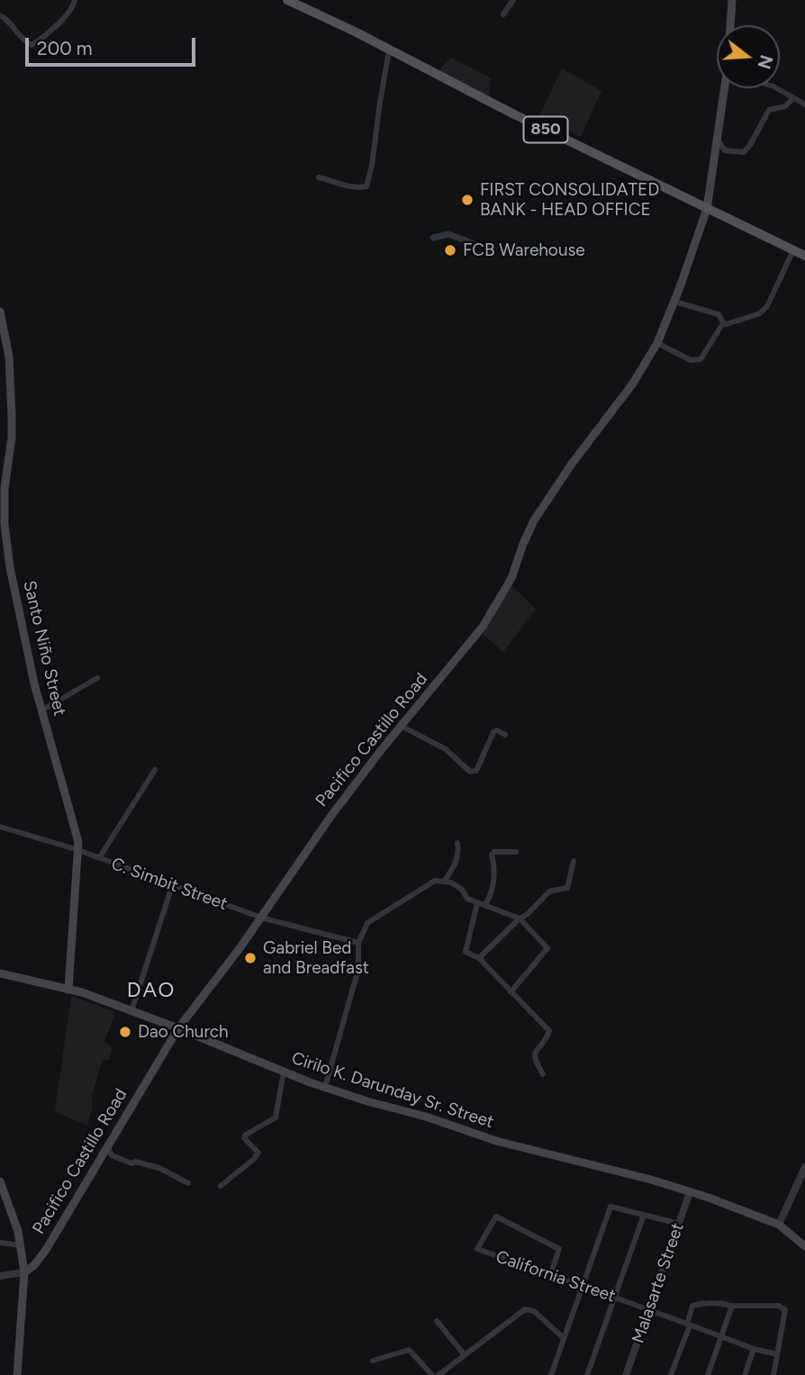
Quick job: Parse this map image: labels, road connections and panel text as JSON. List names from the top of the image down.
{
  "streets": {
    "main road": [
      "850",
      "Santo Niño Street",
      "Pacifico Castillo Road",
      "Cirilo K. Darunday Sr. Street"
    ],
    "street": ["C. Simbit Street", "California Street", "Malasarte Street"]
  },
  "crossings": [
    ["850", "Pacifico Castillo Road"],
    ["Santo Niño Street", "C. Simbit Street"],
    ["Santo Niño Street", "Cirilo K. Darunday Sr. Street"],
    ["Pacifico Castillo Road", "C. Simbit Street"],
    ["Pacifico Castillo Road", "Cirilo K. Darunday Sr. Street"],
    ["Cirilo K. Darunday Sr. Street", "Malasarte Street"],
    ["California Street", "Malasarte Street"]
  ],
  "districts": ["DAO"],
  "places": [
    "FIRST CONSOLIDATED BANK - HEAD OFFICE",
    "FCB Warehouse",
    "Gabriel Bed and Breadfast",
    "Dao Church"
  ],
  "scale_bar": "200 m",
  "north": "right"
}
